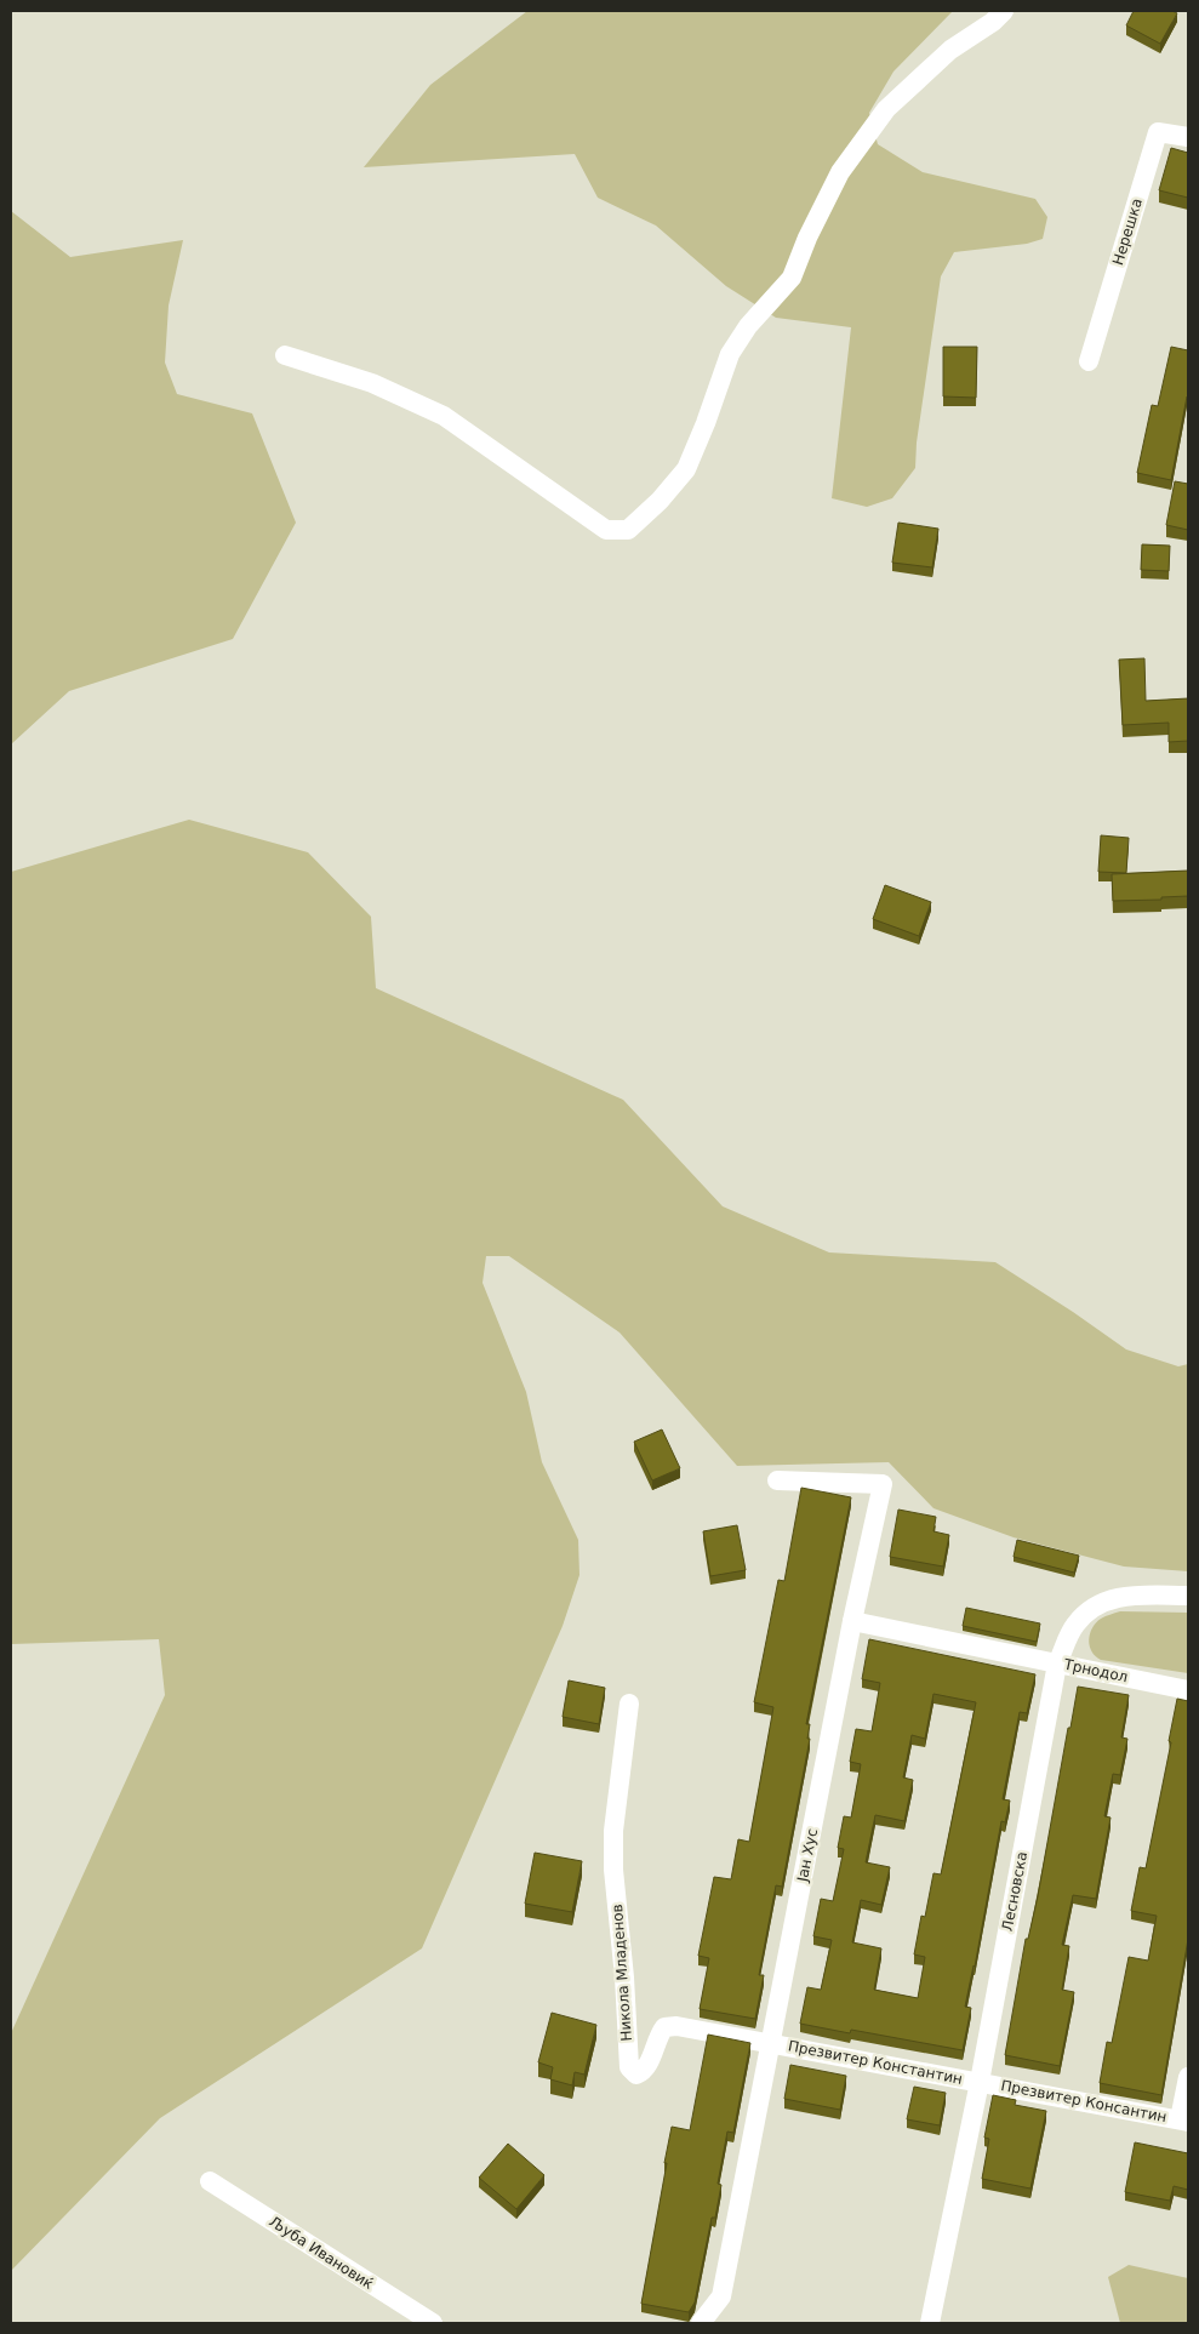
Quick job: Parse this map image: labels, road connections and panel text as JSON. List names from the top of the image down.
{
  "streets": {
    "street": [
      "Нерешка",
      "Трнодол",
      "Јан Хус",
      "Лесновска",
      "Никола Младенов",
      "Презвитер Константин",
      "Презвитер Консантин",
      "Љуба Ивановиќ"
    ]
  },
  "crossings": [
    ["Трнодол", "Лесновска"],
    ["Јан Хус", "Никола Младенов"],
    ["Јан Хус", "Презвитер Константин"],
    ["Лесновска", "Презвитер Константин"],
    ["Лесновска", "Презвитер Консантин"],
    ["Никола Младенов", "Презвитер Константин"],
    ["Презвитер Константин", "Презвитер Консантин"]
  ]
}
